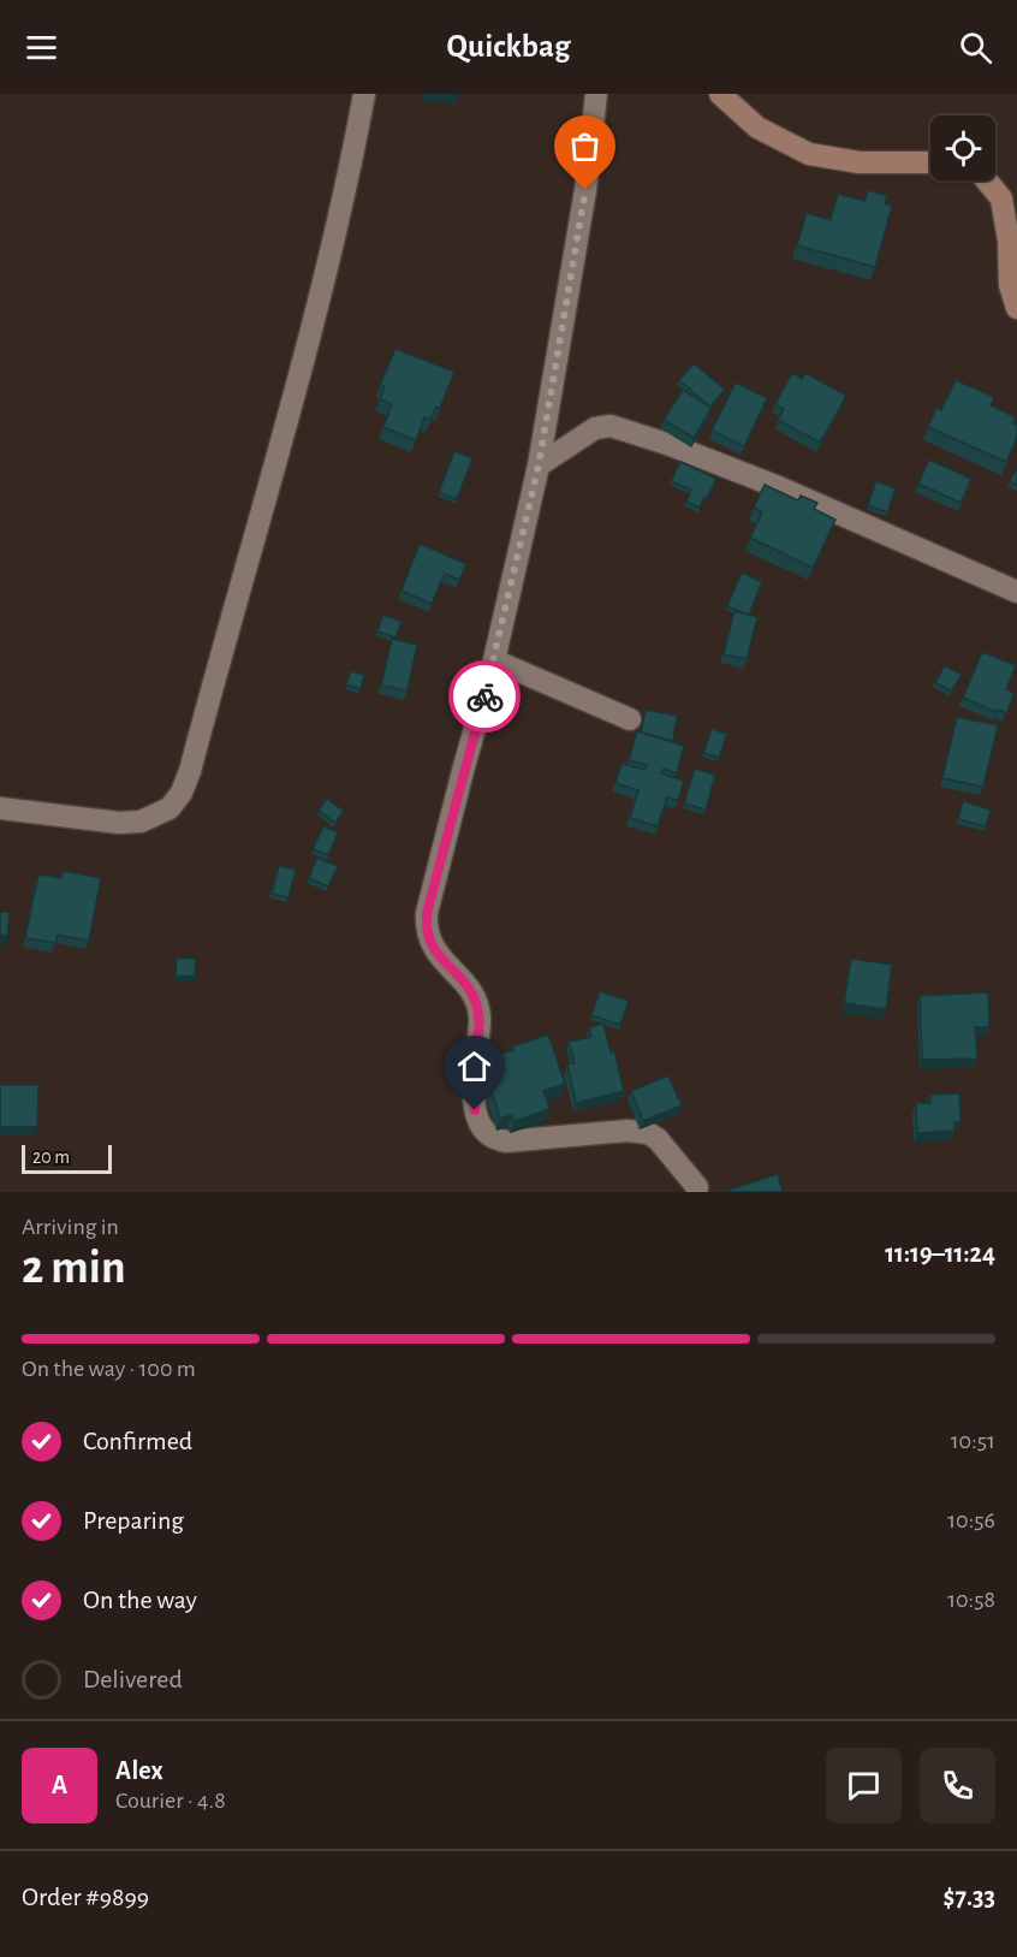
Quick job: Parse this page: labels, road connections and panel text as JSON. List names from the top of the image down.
{
  "scale_bar": "20 m",
  "page": {
    "header": "Quickbag",
    "scale": "20 m",
    "heading": ["2 min", "Arriving in", "11:19–11:24"],
    "panel": [
      "Alex",
      "Courier · 4.8",
      "Order #9899",
      "$7.33"
    ],
    "bar": "On the way · 100 m",
    "list": [
      ["Confirmed", "10:51"],
      ["Preparing", "10:56"],
      ["On the way", "10:58"],
      "Delivered"
    ],
    "round": "A"
  }
}
